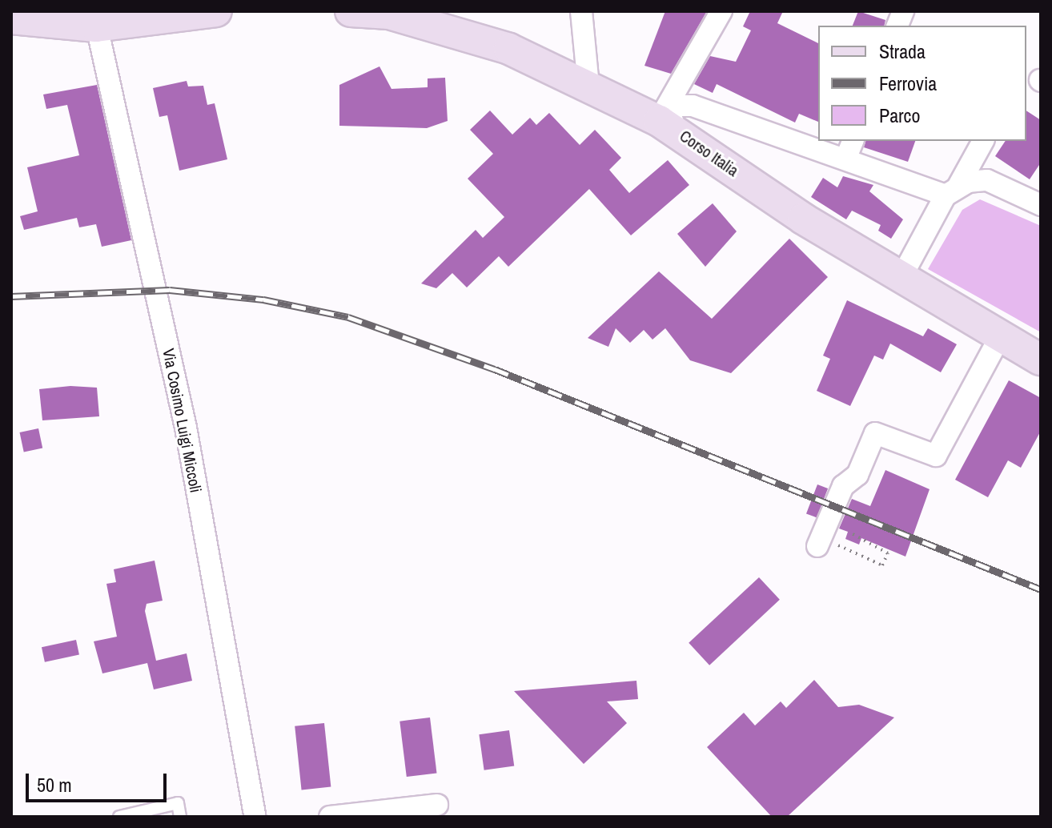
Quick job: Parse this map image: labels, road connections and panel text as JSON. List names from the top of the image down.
{
  "streets": {
    "main road": ["Corso Italia"],
    "street": ["Via Cosimo Luigi Miccoli"]
  },
  "legend": ["Strada", "Ferrovia", "Parco"],
  "scale_bar": "50 m"
}
